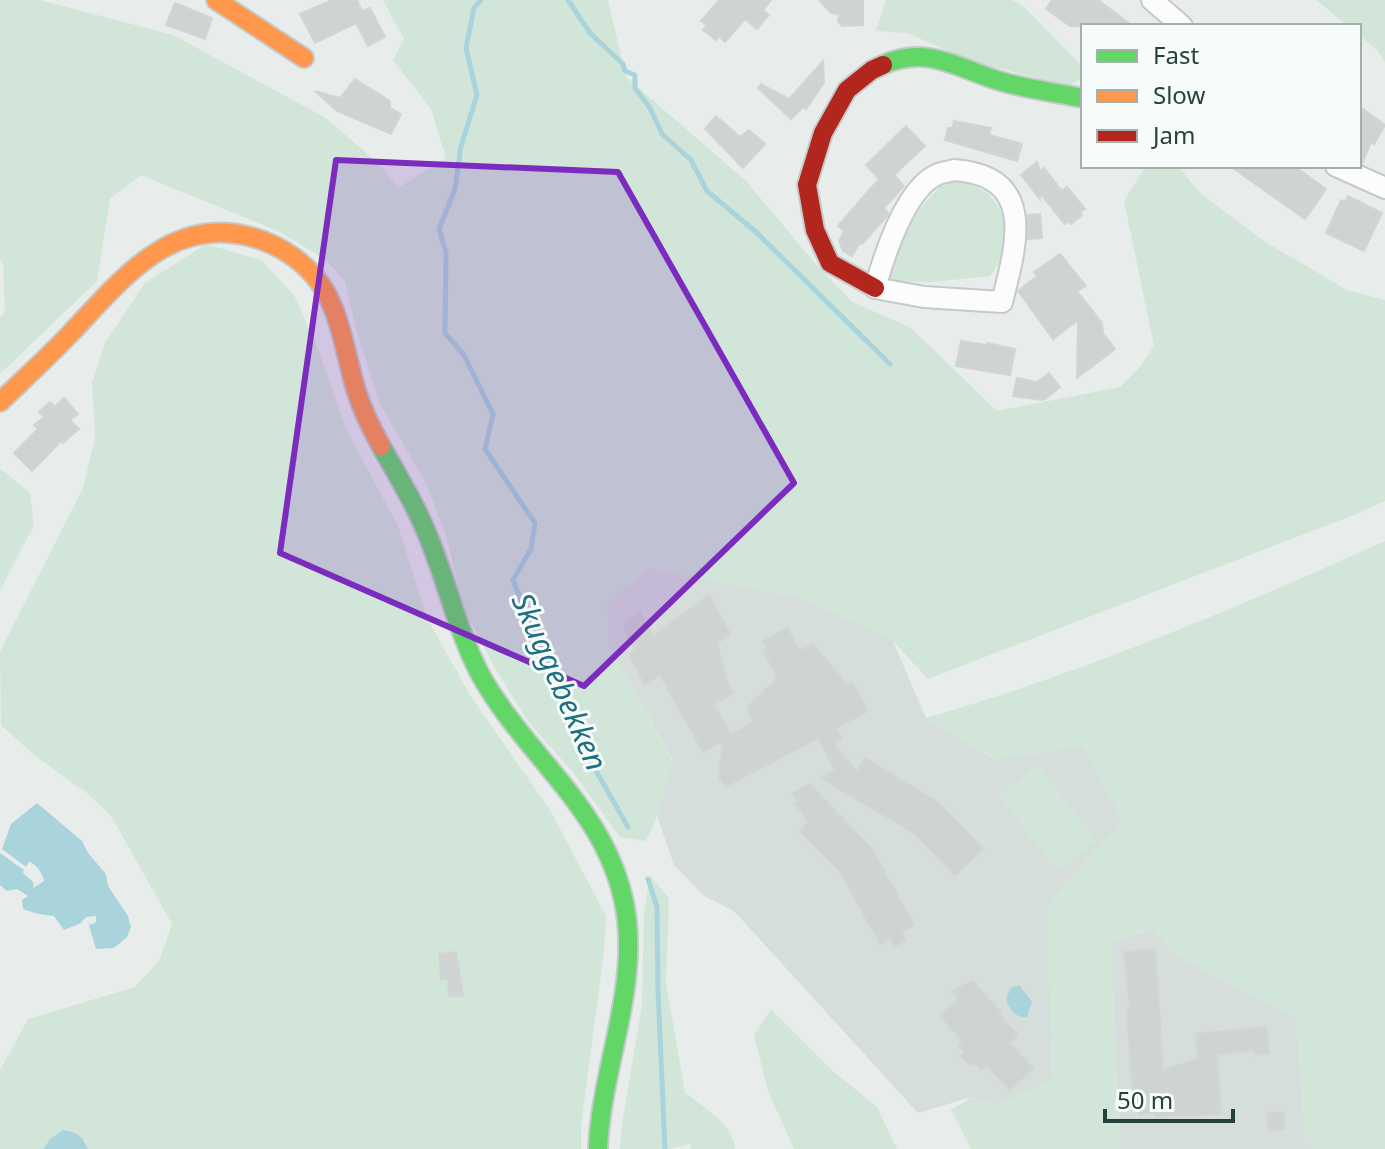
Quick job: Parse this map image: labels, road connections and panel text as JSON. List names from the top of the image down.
{
  "water": ["Skuggebekken"],
  "legend": ["Fast", "Slow", "Jam"],
  "scale_bar": "50 m"
}
